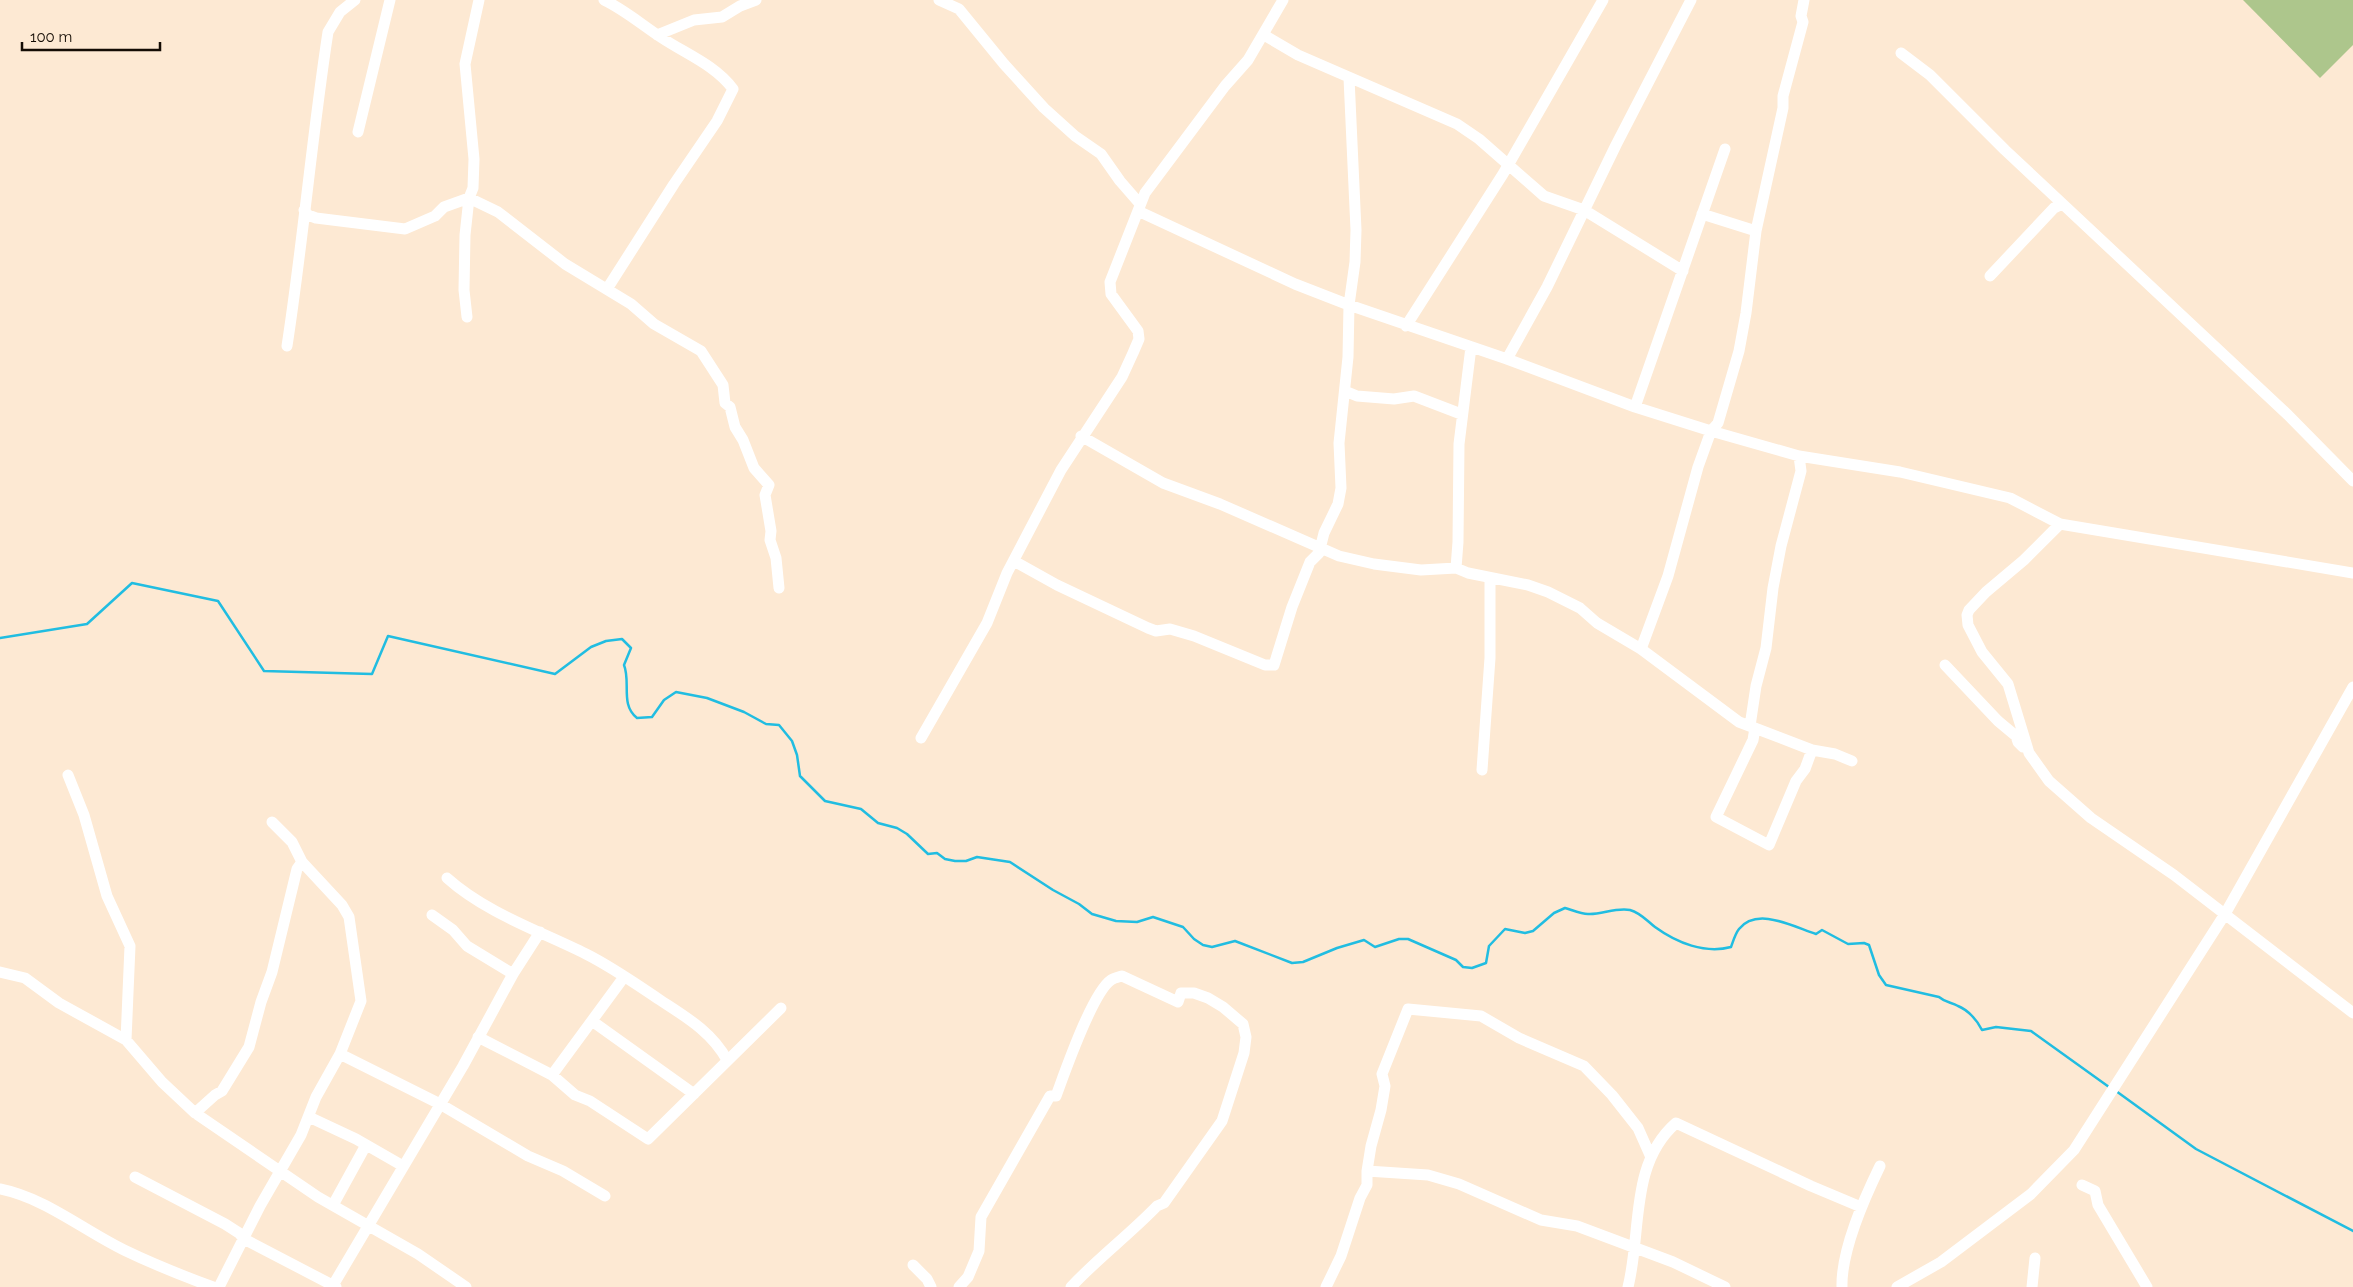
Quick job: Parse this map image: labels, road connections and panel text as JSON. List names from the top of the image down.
{
  "scale_bar": "100 m"
}
